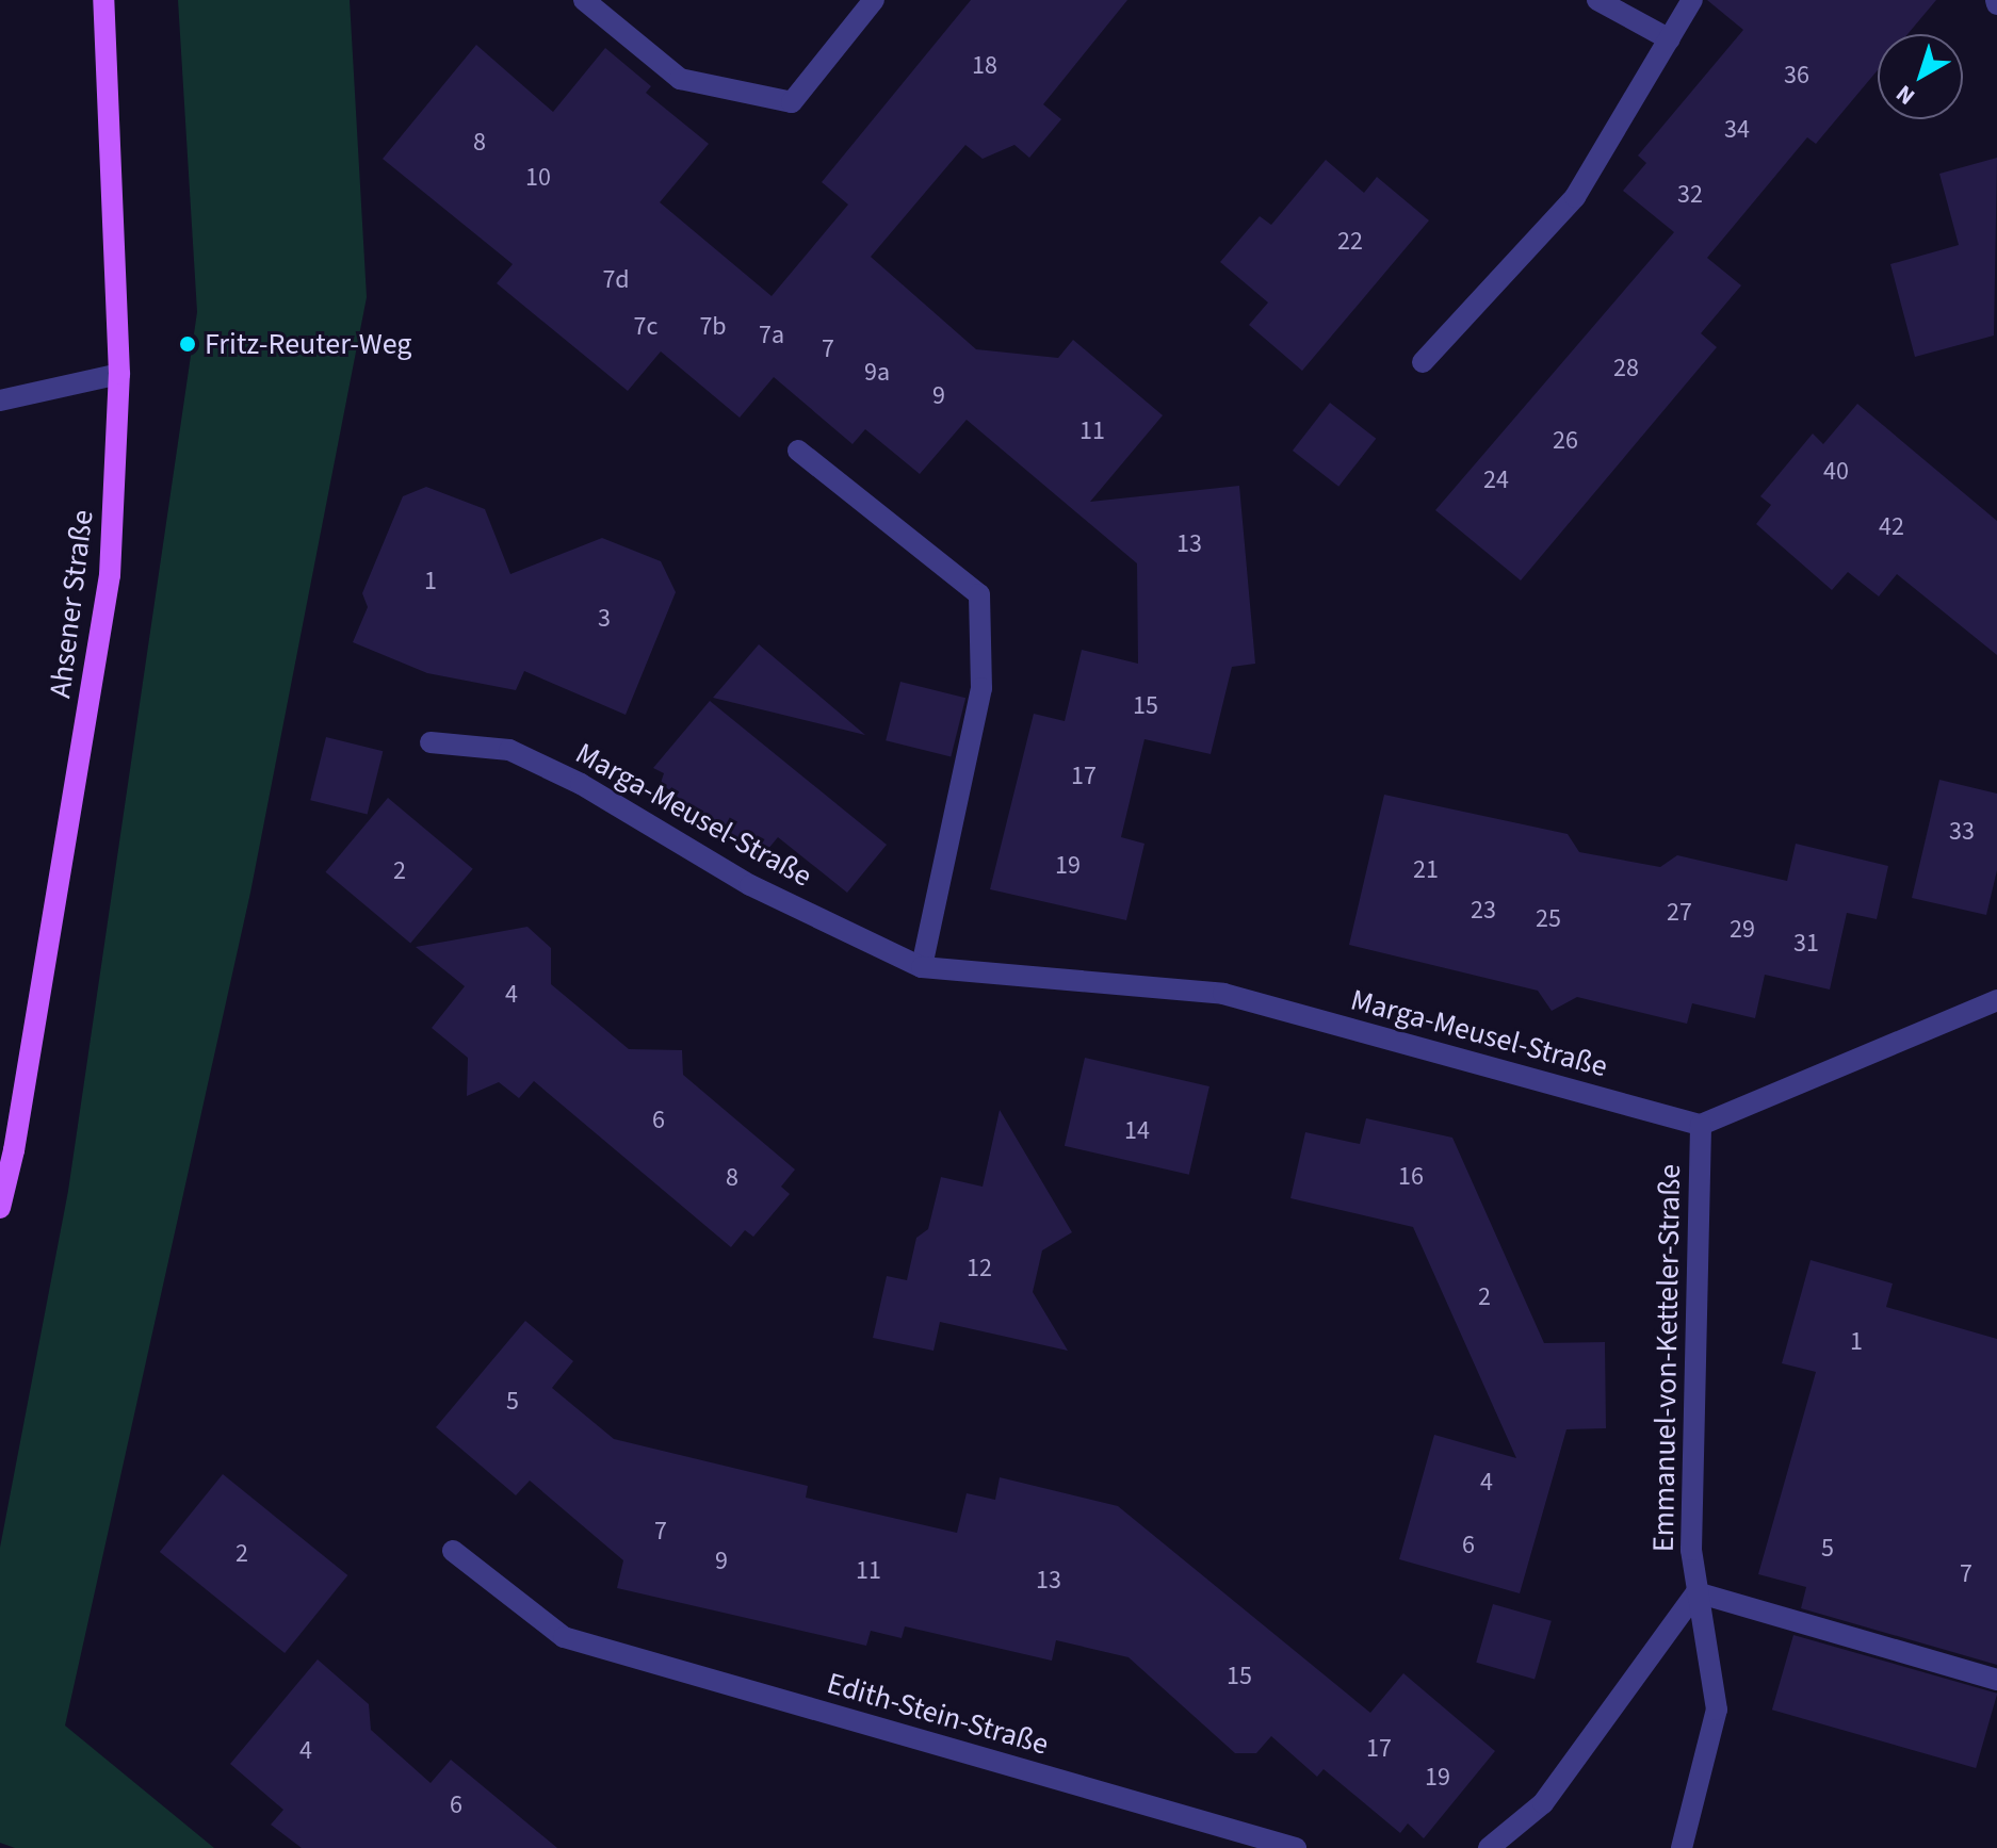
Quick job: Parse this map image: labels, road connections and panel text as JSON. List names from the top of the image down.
{
  "streets": {
    "main road": ["Ahsener Straße"],
    "street": ["Marga-Meusel-Straße", "Emmanuel-von-Ketteler-Straße", "Edith-Stein-Straße"]
  },
  "crossings": [
    ["Marga-Meusel-Straße", "Emmanuel-von-Ketteler-Straße"]
  ],
  "places": ["Fritz-Reuter-Weg"],
  "house_numbers": [
    "18",
    "36",
    "34",
    "8",
    "10",
    "32",
    "22",
    "7d",
    "7c",
    "7b",
    "7a",
    "7",
    "28",
    "9a",
    "9",
    "11",
    "26",
    "40",
    "24",
    "42",
    "13",
    "1",
    "3",
    "15",
    "17",
    "33",
    "19",
    "21",
    "2",
    "23",
    "27",
    "25",
    "29",
    "31",
    "4",
    "6",
    "14",
    "16",
    "8",
    "12",
    "2",
    "1",
    "5",
    "4",
    "7",
    "6",
    "5",
    "2",
    "9",
    "11",
    "7",
    "13",
    "15",
    "17",
    "4",
    "19",
    "6"
  ],
  "north": "bottom left"
}
